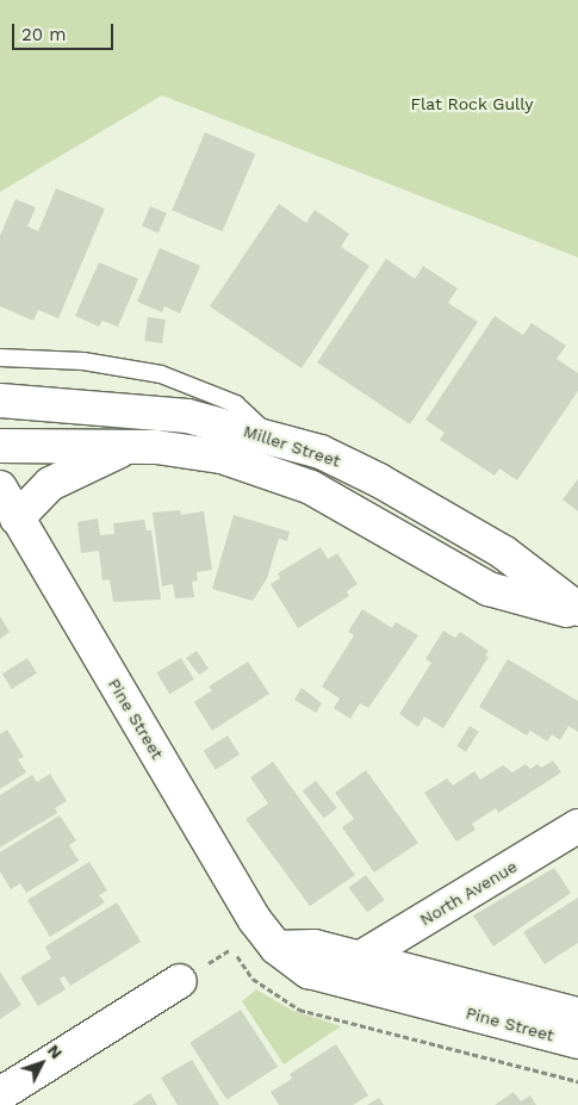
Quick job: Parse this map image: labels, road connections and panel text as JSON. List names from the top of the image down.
{
  "streets": {
    "street": ["Miller Street", "Pine Street", "North Avenue"]
  },
  "crossings": [
    ["Pine Street", "North Avenue"]
  ],
  "parks": ["Flat Rock Gully"],
  "scale_bar": "20 m",
  "north": "top right"
}
